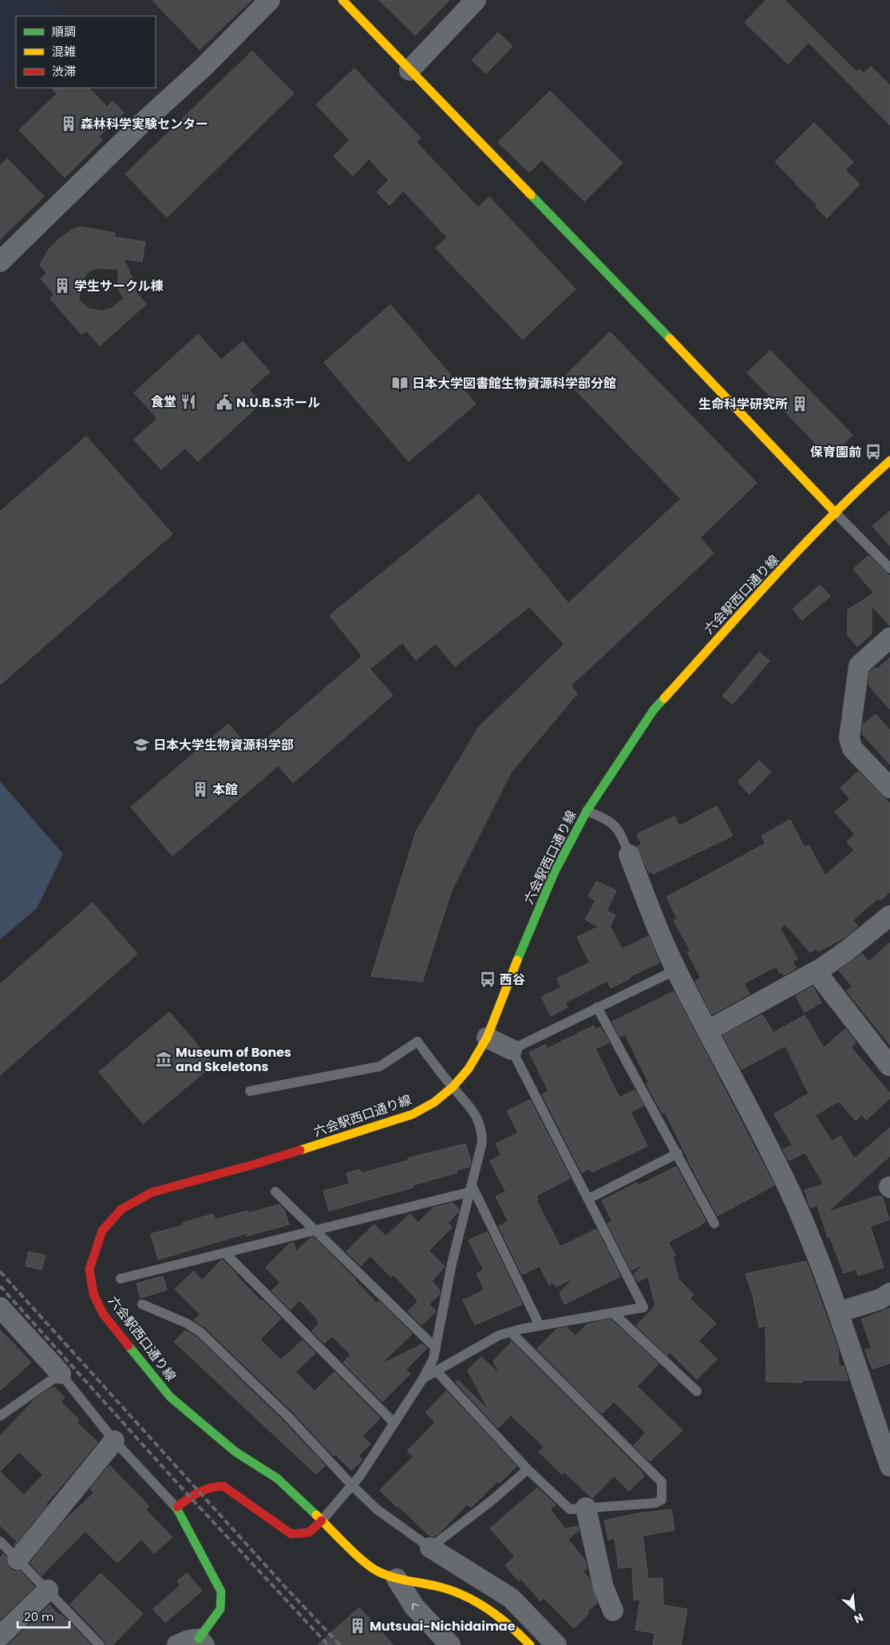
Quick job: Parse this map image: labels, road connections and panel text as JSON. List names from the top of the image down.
{
  "streets": {
    "street": ["六会駅西口通り線"]
  },
  "places": {
    "building": [
      "森林科学実験センター",
      "学生サークル棟",
      "生命科学研究所",
      "本館",
      "Mutsuai-Nichidaimae"
    ],
    "library": ["日本大学図書館生物資源科学部分館"],
    "restaurant": ["食堂"],
    "public building": ["N.U.B.Sホール"],
    "bus stop": ["保育園前", "西谷"],
    "school or university": ["日本大学生物資源科学部"],
    "museum": ["Museum of Bones and Skeletons"]
  },
  "legend": ["順調", "混雑", "渋滞"],
  "scale_bar": "20 m",
  "north": "bottom right"
}
